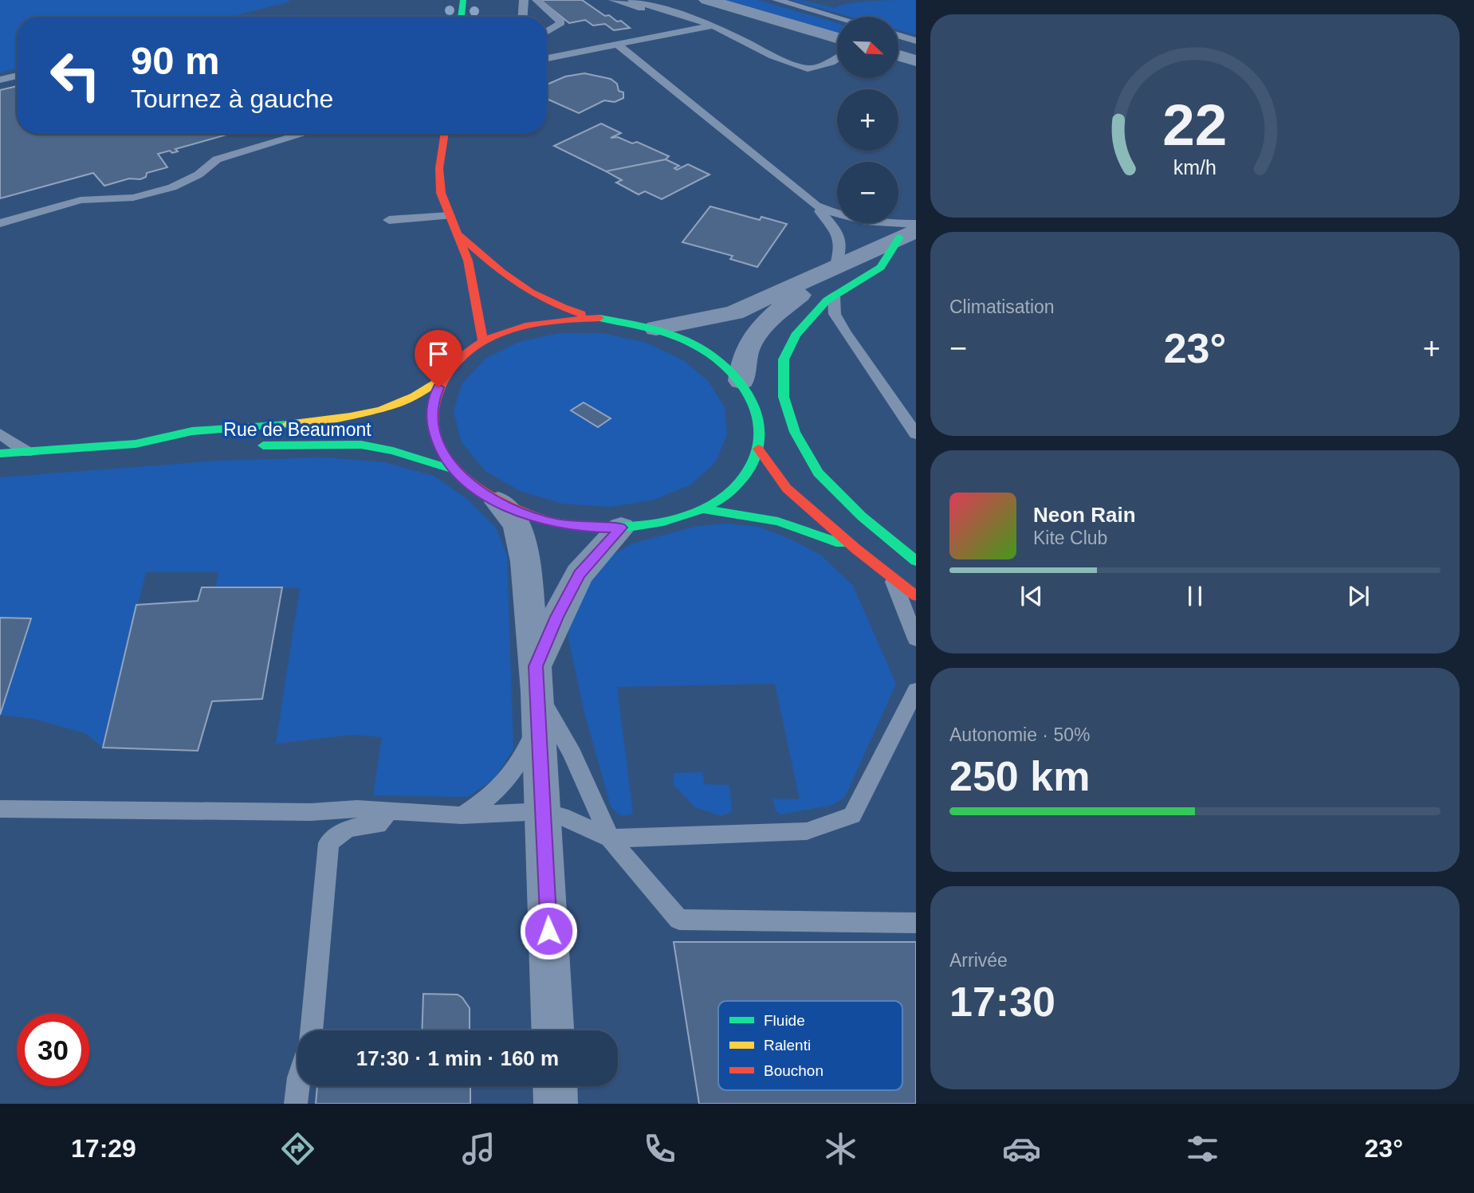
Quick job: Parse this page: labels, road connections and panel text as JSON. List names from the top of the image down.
{
  "streets": {
    "street": ["Rue de Beaumont"]
  },
  "legend": ["Fluide", "Ralenti", "Bouchon"],
  "north": "bottom right",
  "page": {
    "map_buttons": ["+", "−"],
    "turn": ["90 m", "Tournez à gauche"],
    "tile": [
      "Climatisation",
      ["Autonomie · 50%", "250 km"],
      ["Arrivée", "17:30"]
    ],
    "heat": ["−", "23°", "+"],
    "song": ["Neon Rain", "Kite Club"],
    "limit": "30",
    "trip": "17:30 · 1 min · 160 m",
    "tabs": ["17:29", "23°"],
    "gauge": ["22", "km/h"]
  }
}
